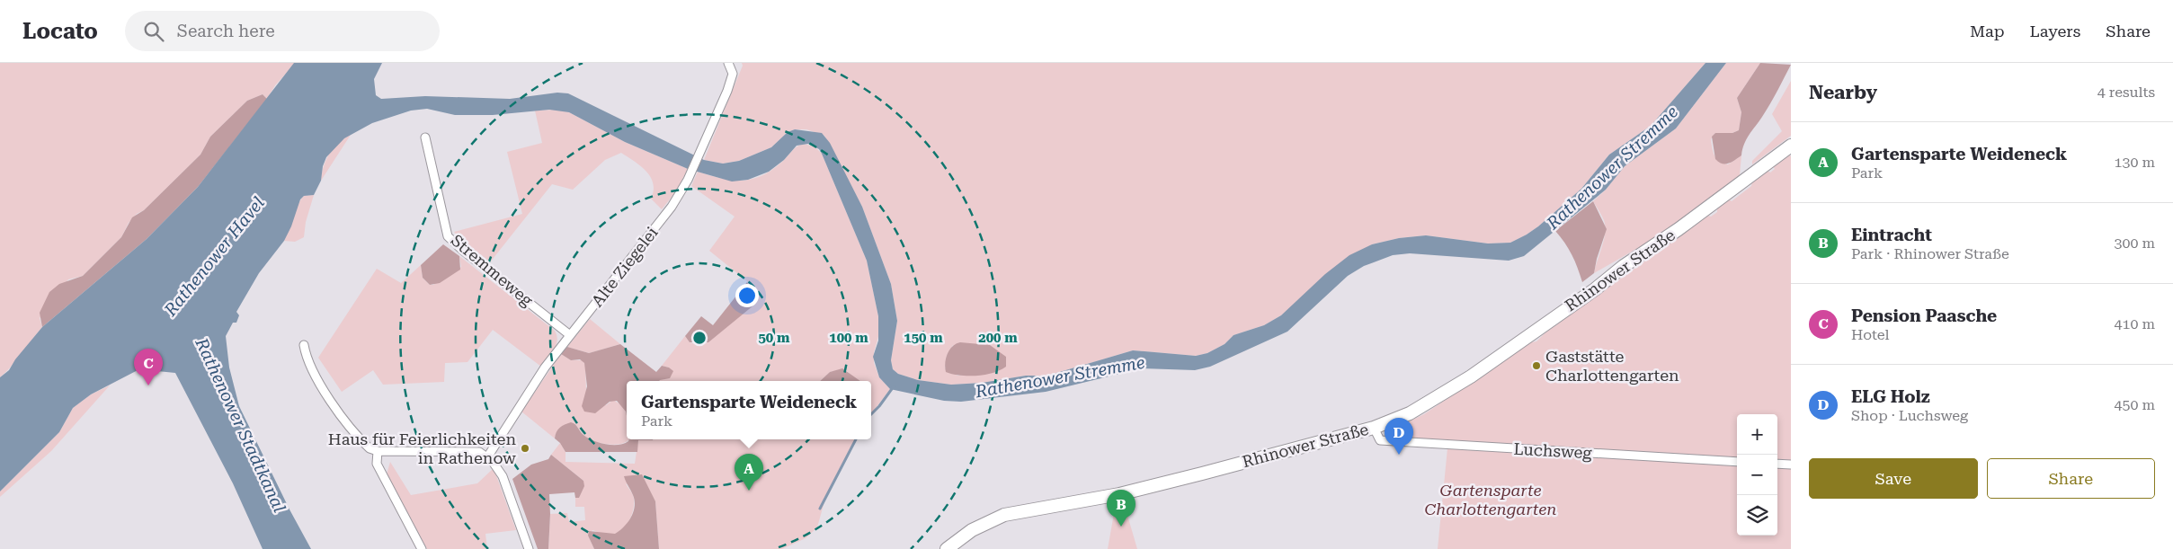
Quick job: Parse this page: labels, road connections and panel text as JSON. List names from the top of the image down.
{
  "streets": {
    "main road": ["Rhinower Straße"],
    "street": ["Alte Ziegelei", "Stremmeweg", "Luchsweg"]
  },
  "crossings": [
    ["Alte Ziegelei", "Stremmeweg"],
    ["Rhinower Straße", "Luchsweg"]
  ],
  "water": ["Rathenower Stremme", "Rathenower Havel", "Rathenower Stadtkanal"],
  "parks": ["Gartensparte Charlottengarten"],
  "places": ["Gaststätte Charlottengarten", "Haus für Feierlichkeiten in Rathenow"],
  "page": {
    "header": "Locato",
    "search": "Search here",
    "nav": ["Map", "Layers", "Share"],
    "heading": ["Nearby", "4 results"],
    "list": [
      {
        "mark": "A",
        "name": "Gartensparte Weideneck",
        "note": "Park",
        "value": "130 m"
      },
      {
        "mark": "B",
        "name": "Eintracht",
        "note": "Park · Rhinower Straße",
        "value": "300 m"
      },
      {
        "mark": "C",
        "name": "Pension Paasche",
        "note": "Hotel",
        "value": "410 m"
      },
      {
        "mark": "D",
        "name": "ELG Holz",
        "note": "Shop · Luchsweg",
        "value": "450 m"
      }
    ],
    "pins": [
      "C",
      "D",
      "A",
      "B"
    ],
    "popup": ["Gartensparte Weideneck", "Park"],
    "map_buttons": ["+", "−"],
    "buttons": ["Save", "Share"]
  },
  "rings": [
    "50 m",
    "100 m",
    "150 m",
    "200 m"
  ]
}
